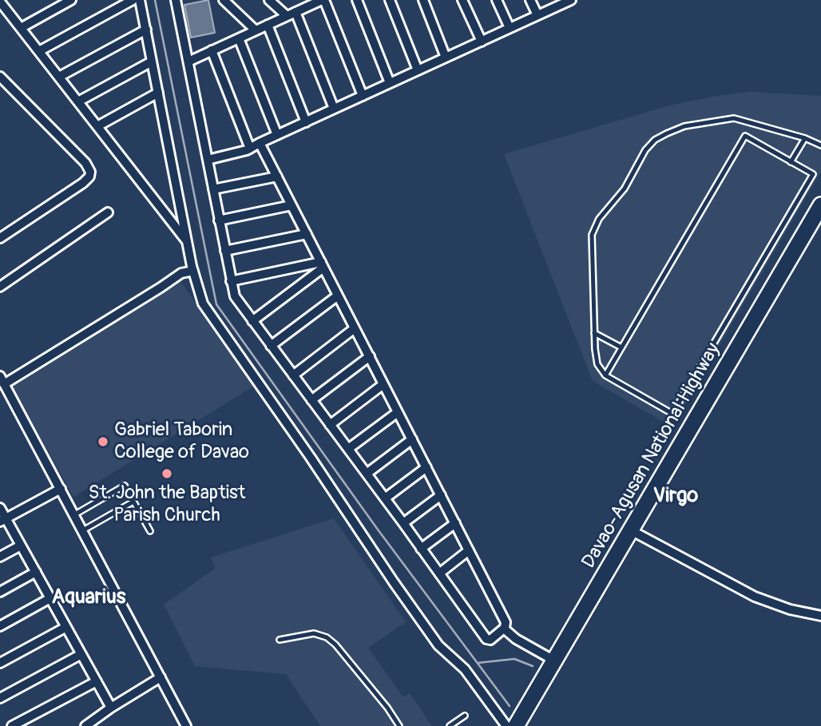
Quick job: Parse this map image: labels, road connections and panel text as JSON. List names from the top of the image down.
{
  "streets": {
    "highway": ["Davao-Agusan National Highway"]
  },
  "districts": ["Virgo", "Aquarius"],
  "places": ["Gabriel Taborin College of Davao", "St. John the Baptist Parish Church"]
}
